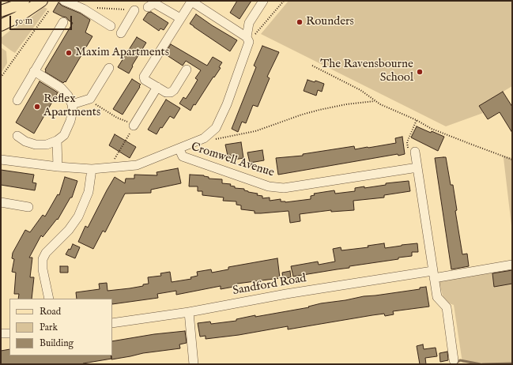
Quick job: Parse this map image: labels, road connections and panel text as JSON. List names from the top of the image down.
{
  "streets": {
    "street": ["Cromwell Avenue", "Sandford Road"]
  },
  "places": [
    "Rounders",
    "Maxim Apartments",
    "The Ravensbourne School",
    "Reflex Apartments"
  ],
  "legend": ["Road", "Park", "Building"],
  "scale_bar": "50 m"
}
